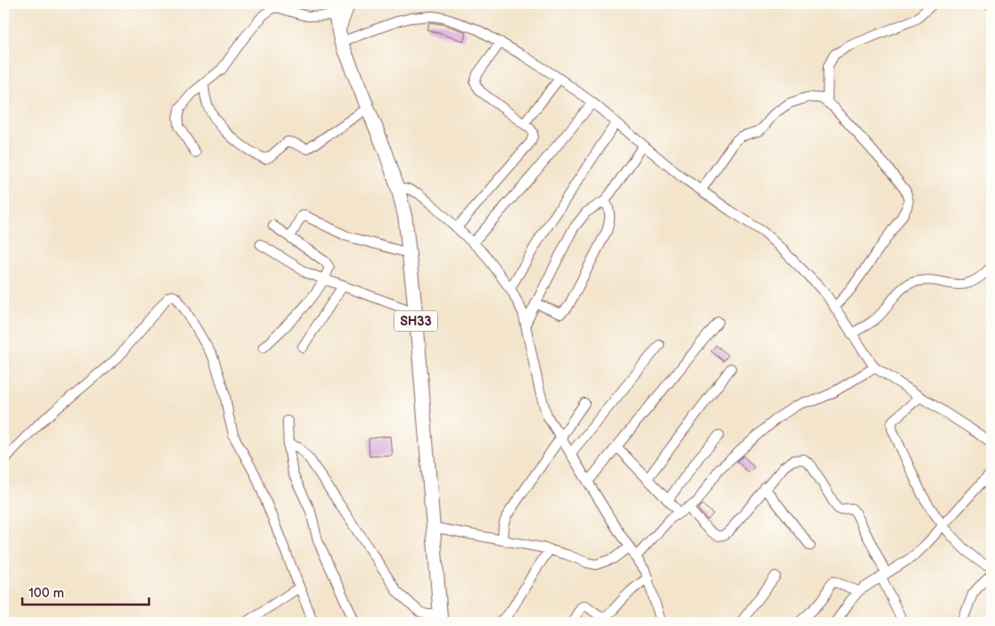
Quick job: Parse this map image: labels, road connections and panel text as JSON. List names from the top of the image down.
{
  "streets": {
    "main road": ["SH33"]
  },
  "scale_bar": "100 m"
}
